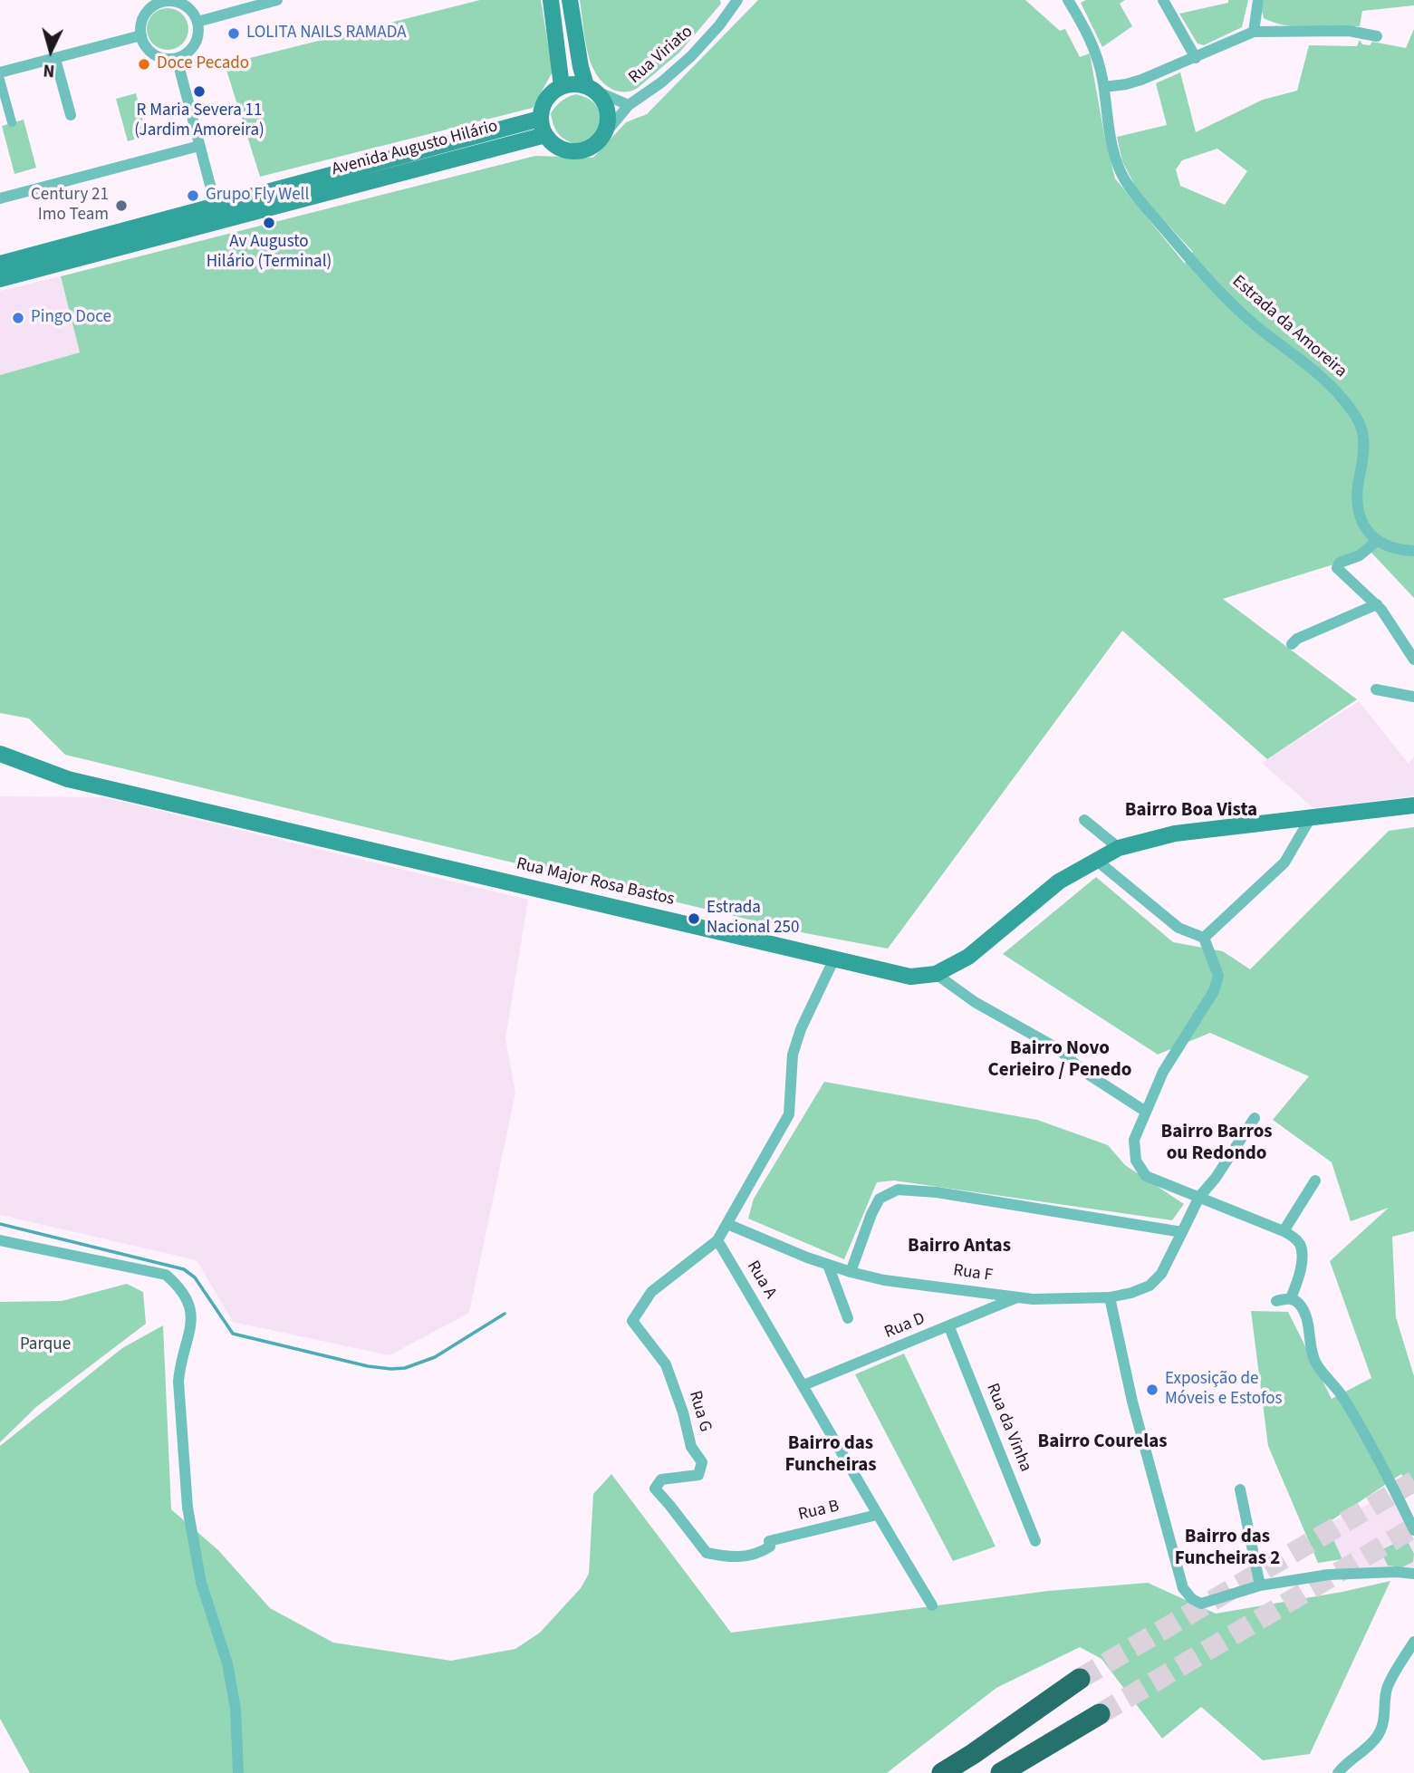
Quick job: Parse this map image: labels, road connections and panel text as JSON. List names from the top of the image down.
{
  "streets": {
    "main road": ["Avenida Augusto Hilário", "Rua Major Rosa Bastos"],
    "street": [
      "Rua Viriato",
      "Estrada da Amoreira",
      "Rua F",
      "Rua A",
      "Rua D",
      "Rua G",
      "Rua da Vinha",
      "Rua B"
    ]
  },
  "crossings": [
    ["Rua Viriato", "Avenida Augusto Hilário"],
    ["Rua F", "Rua D"],
    ["Rua A", "Rua D"],
    ["Rua A", "Rua G"],
    ["Rua A", "Rua B"],
    ["Rua D", "Rua da Vinha"],
    ["Rua G", "Rua B"]
  ],
  "districts": [
    "Bairro Boa Vista",
    "Bairro Novo Cerieiro / Penedo",
    "Bairro Barros ou Redondo",
    "Bairro Antas",
    "Bairro Courelas",
    "Bairro das Funcheiras",
    "Bairro das Funcheiras 2"
  ],
  "parks": ["Parque"],
  "places": [
    "LOLITA NAILS RAMADA",
    "Doce Pecado",
    "R Maria Severa 11 (Jardim Amoreira)",
    "Grupo Fly Well",
    "Century 21 Imo Team",
    "Av Augusto Hilário (Terminal)",
    "Pingo Doce",
    "Estrada Nacional 250",
    "Exposição de Móveis e Estofos"
  ],
  "north": "bottom"
}
